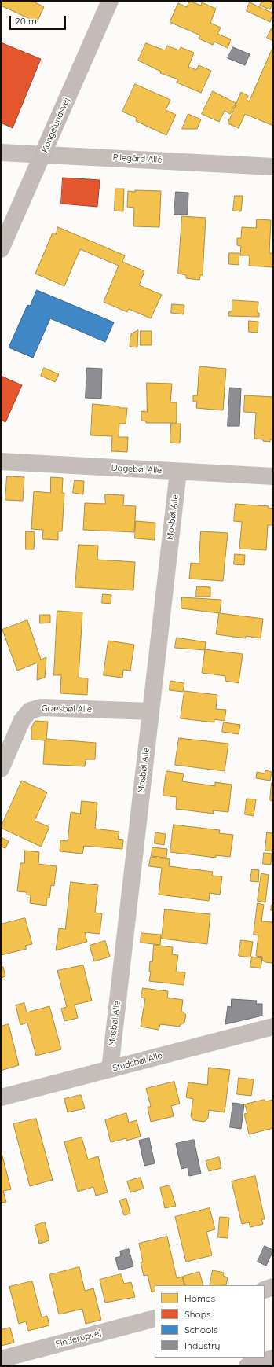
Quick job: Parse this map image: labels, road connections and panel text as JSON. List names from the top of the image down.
{
  "streets": {
    "street": [
      "Kongelundsvej",
      "Pilegård Allé",
      "Dagebøl Alle",
      "Mosbøl Alle",
      "Græsbøl Alle",
      "Studsbøl Alle",
      "Finderupvej"
    ]
  },
  "crossings": [
    ["Kongelundsvej", "Pilegård Allé"],
    ["Dagebøl Alle", "Mosbøl Alle"],
    ["Mosbøl Alle", "Græsbøl Alle"],
    ["Mosbøl Alle", "Studsbøl Alle"]
  ],
  "legend": [
    "Homes",
    "Shops",
    "Schools",
    "Industry"
  ],
  "scale_bar": "20 m"
}
